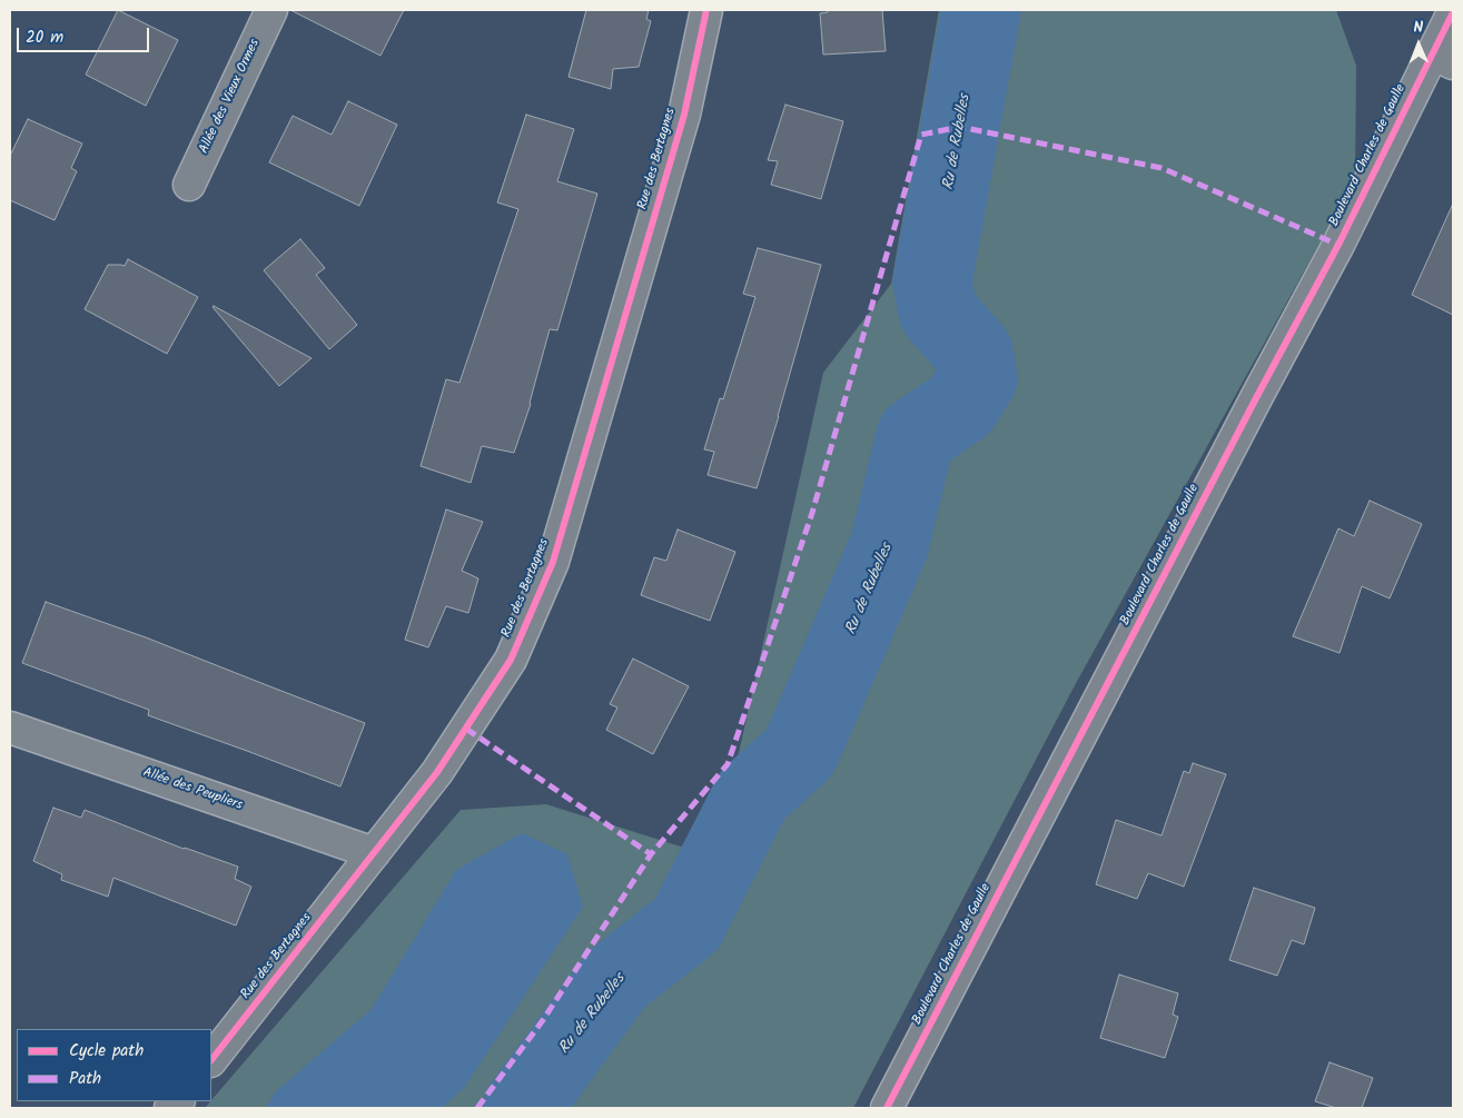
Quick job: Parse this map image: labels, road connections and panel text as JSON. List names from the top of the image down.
{
  "streets": {
    "street": [
      "Allée des Vieux Ormes",
      "Boulevard Charles de Gaulle",
      "Rue des Bertagnes",
      "Allée des Peupliers"
    ]
  },
  "crossings": [
    ["Rue des Bertagnes", "Allée des Peupliers"]
  ],
  "water": ["Ru de Rubelles"],
  "legend": ["Cycle path", "Path"],
  "scale_bar": "20 m",
  "north": "top"
}
